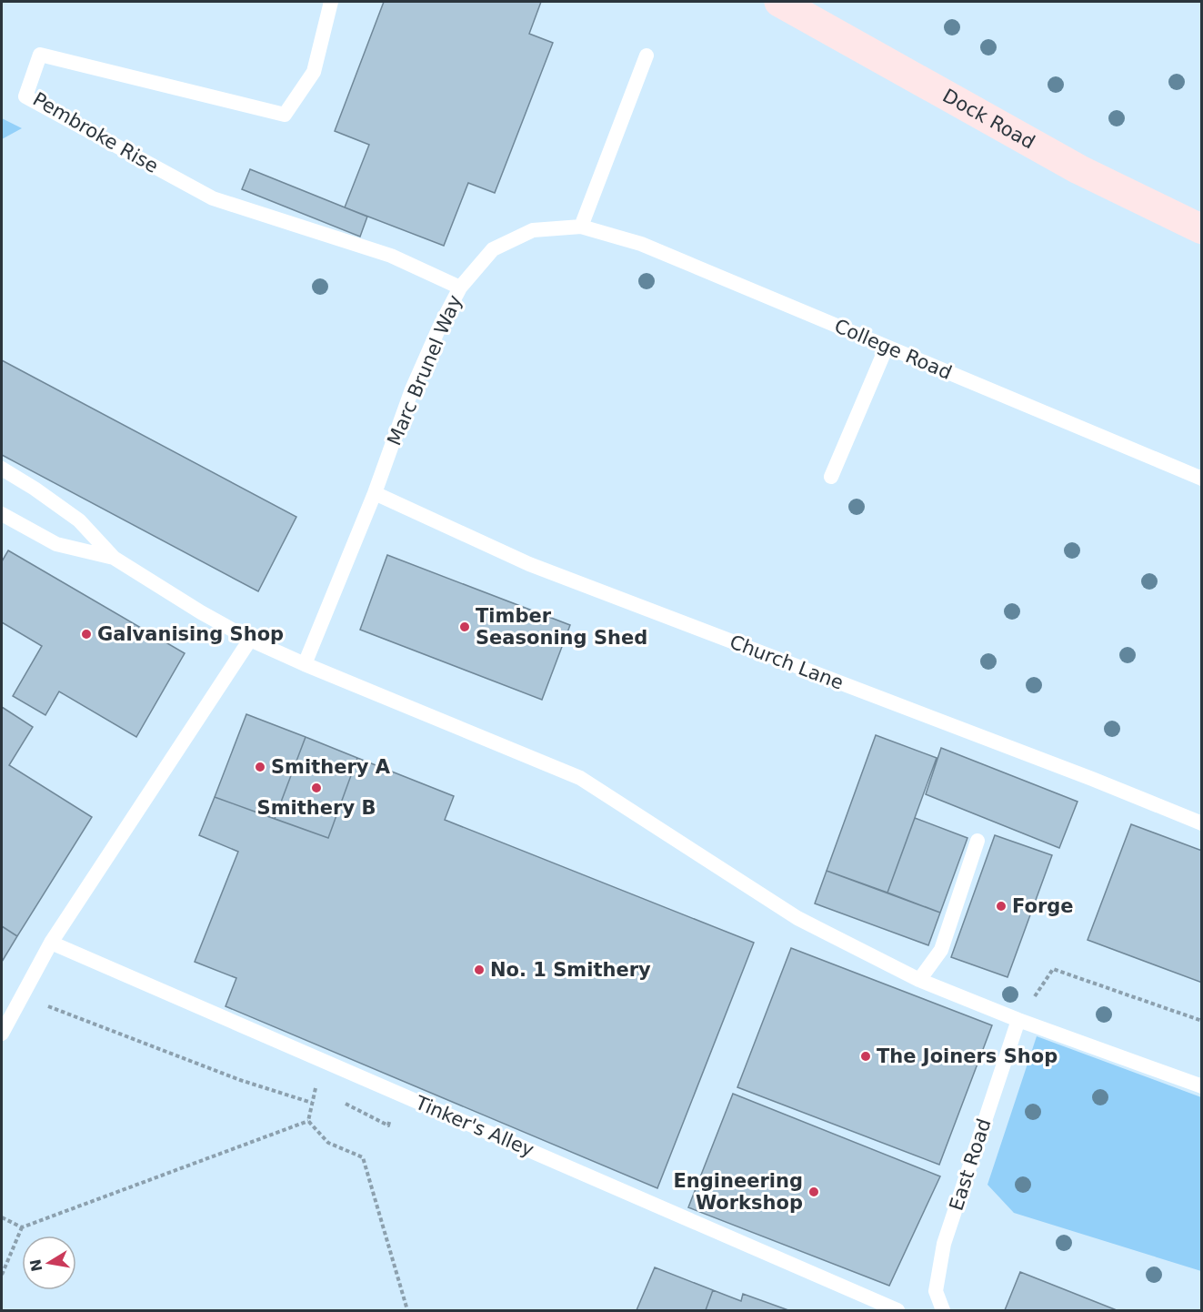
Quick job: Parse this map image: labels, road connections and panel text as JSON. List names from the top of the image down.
{
  "streets": {
    "street": ["Dock Road"],
    "lane": [
      "Pembroke Rise",
      "College Road",
      "Marc Brunel Way",
      "Church Lane",
      "Tinker's Alley",
      "East Road"
    ]
  },
  "crossings": [
    ["Pembroke Rise", "Marc Brunel Way"],
    ["College Road", "Marc Brunel Way"],
    ["Marc Brunel Way", "Church Lane"]
  ],
  "places": [
    "Timber Seasoning Shed",
    "Galvanising Shop",
    "Smithery A",
    "Smithery B",
    "Forge",
    "No. 1 Smithery",
    "The Joiners Shop",
    "Engineering Workshop"
  ],
  "north": "left"
}
